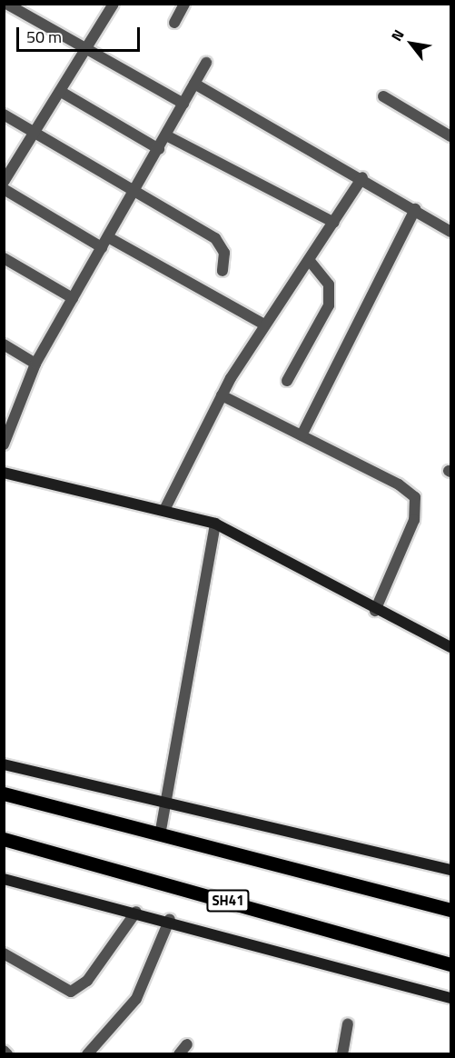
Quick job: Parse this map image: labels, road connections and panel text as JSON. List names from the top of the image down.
{
  "streets": {
    "main road": ["SH41"]
  },
  "scale_bar": "50 m",
  "north": "top left"
}
